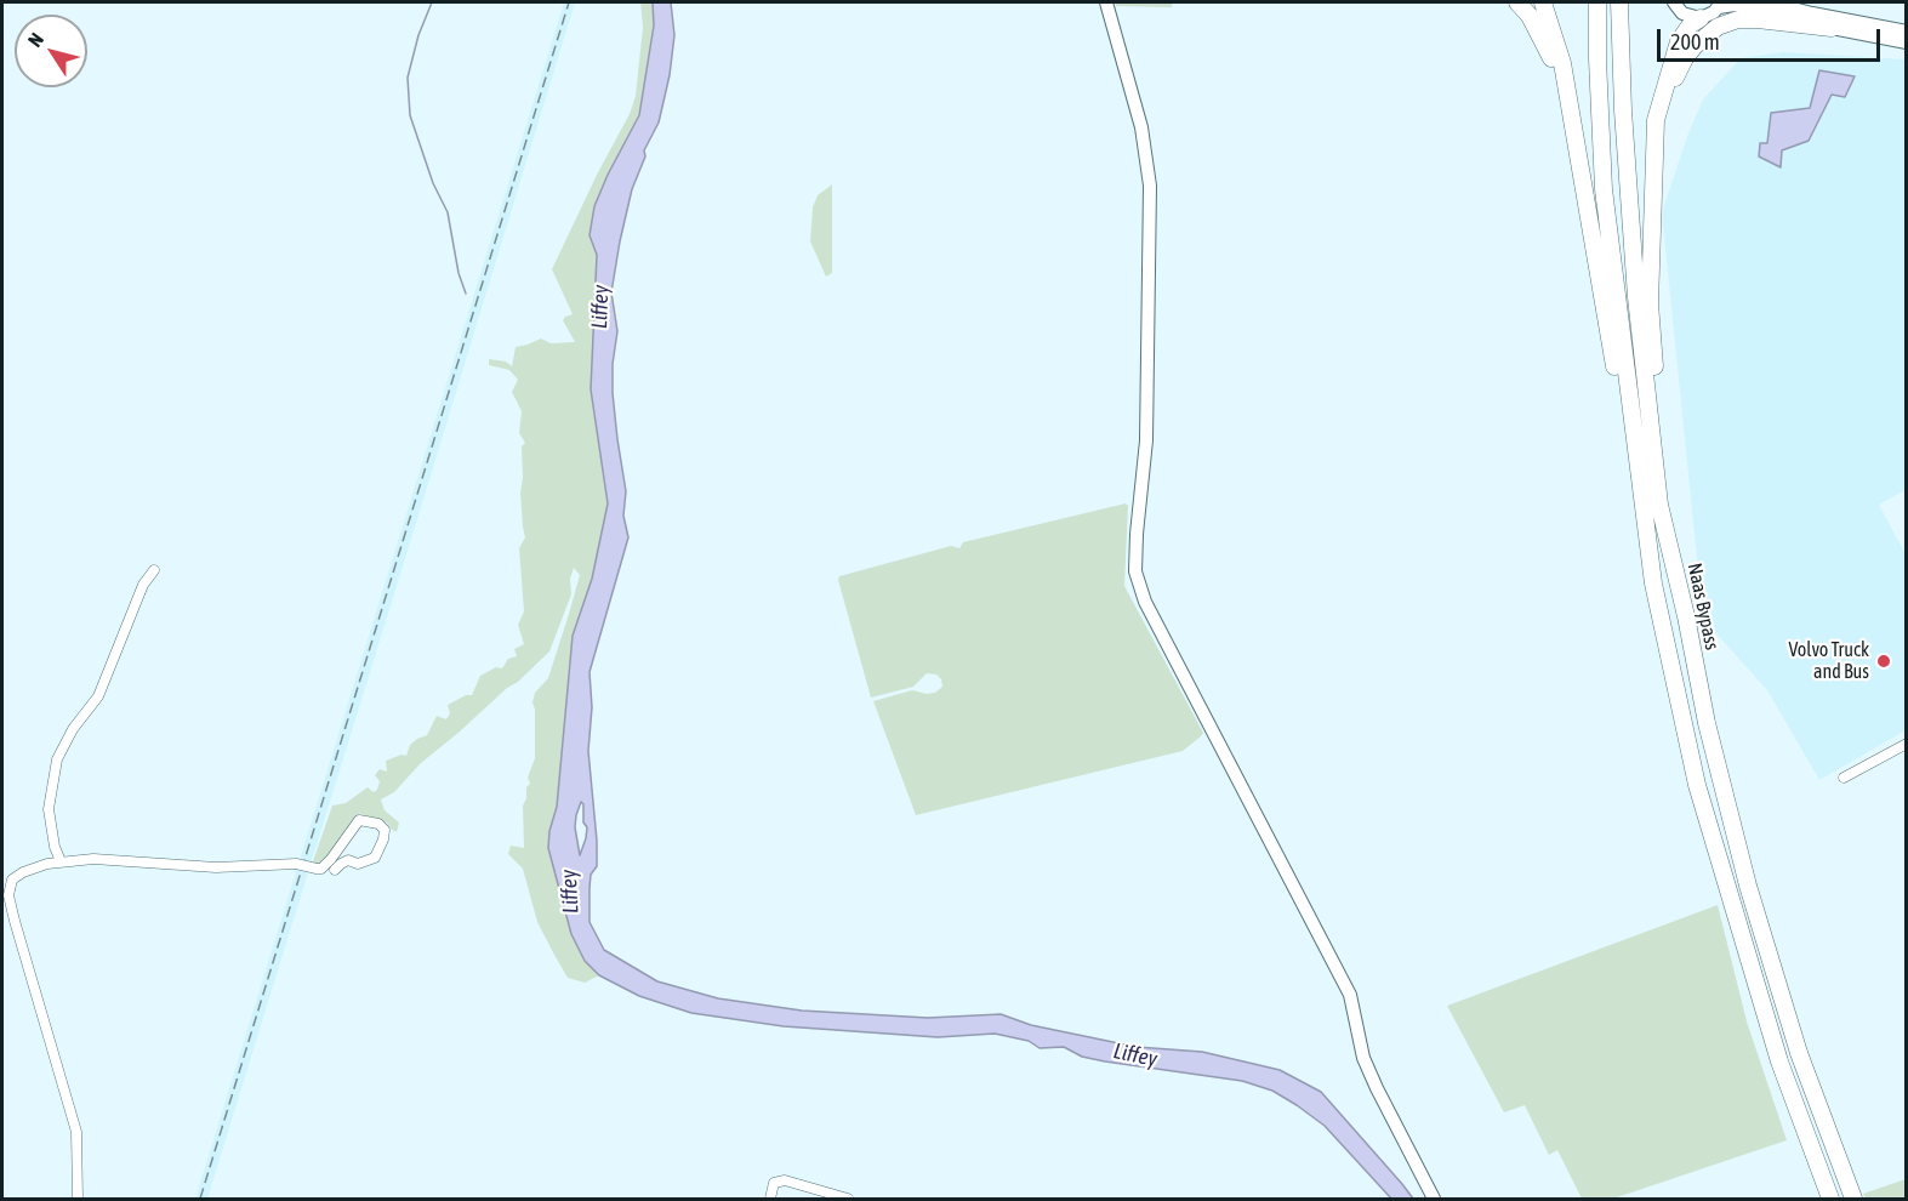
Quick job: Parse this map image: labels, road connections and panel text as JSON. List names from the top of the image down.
{
  "streets": {
    "highway": ["Naas Bypass"]
  },
  "water": ["Liffey"],
  "places": ["Volvo Truck and Bus"],
  "scale_bar": "200 m",
  "north": "top left"
}
